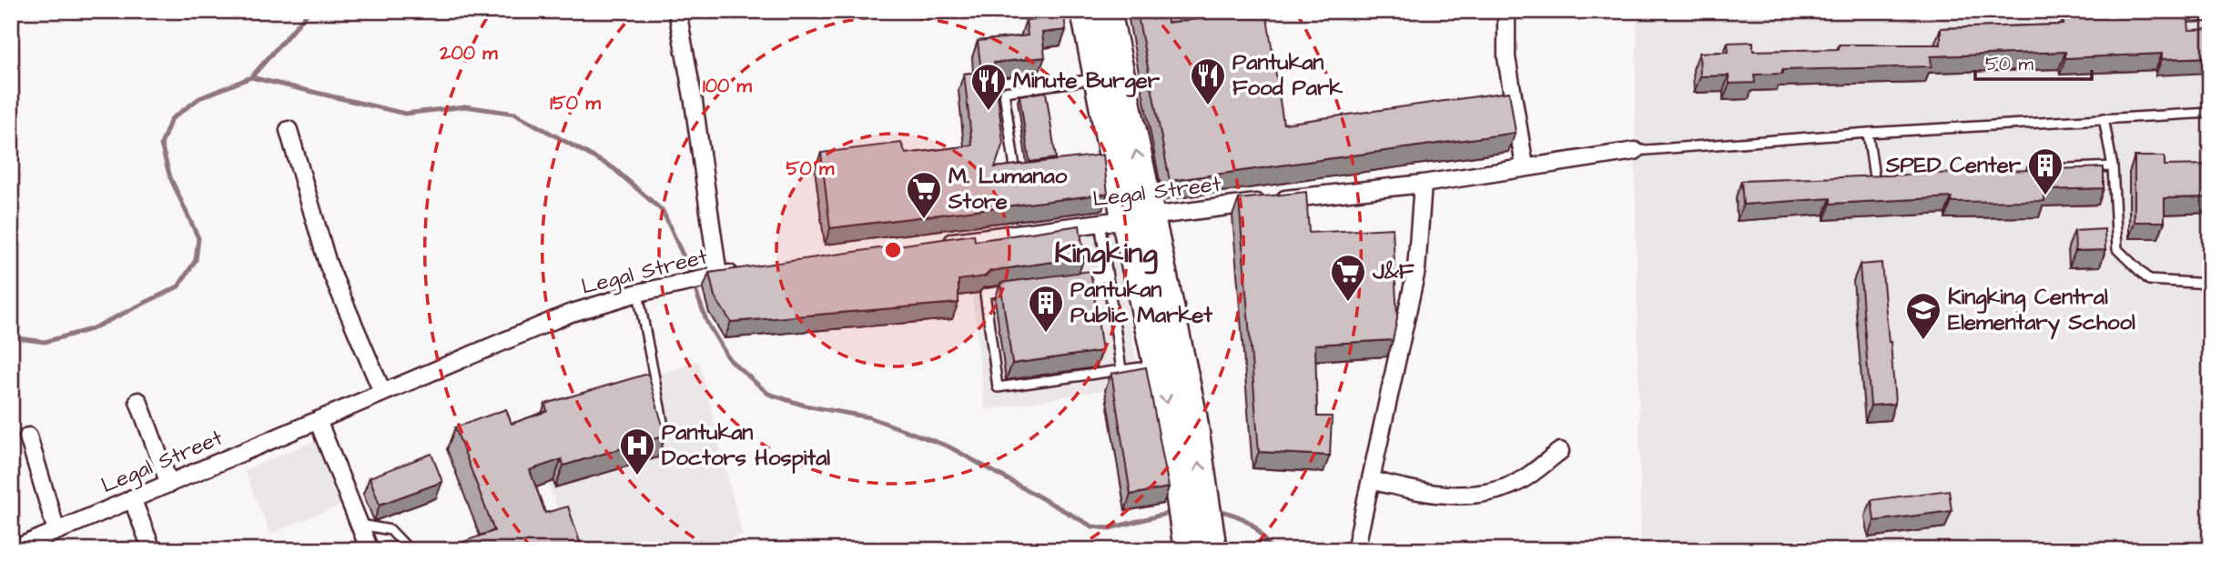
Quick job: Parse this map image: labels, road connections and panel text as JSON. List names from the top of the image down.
{
  "streets": {
    "street": ["Legal Street"]
  },
  "districts": ["Kingking"],
  "places": {
    "restaurant": ["Pantukan Food Park", "Minute Burger"],
    "building": ["SPED Center", "Pantukan Public Market"],
    "supermarket": ["M. Lumanao Store", "J&F"],
    "school or university": ["Kingking Central Elementary School"],
    "hospital": ["Pantukan Doctors Hospital"]
  },
  "scale_bar": "50 m",
  "rings": [
    "200 m",
    "100 m",
    "150 m",
    "50 m"
  ]
}
